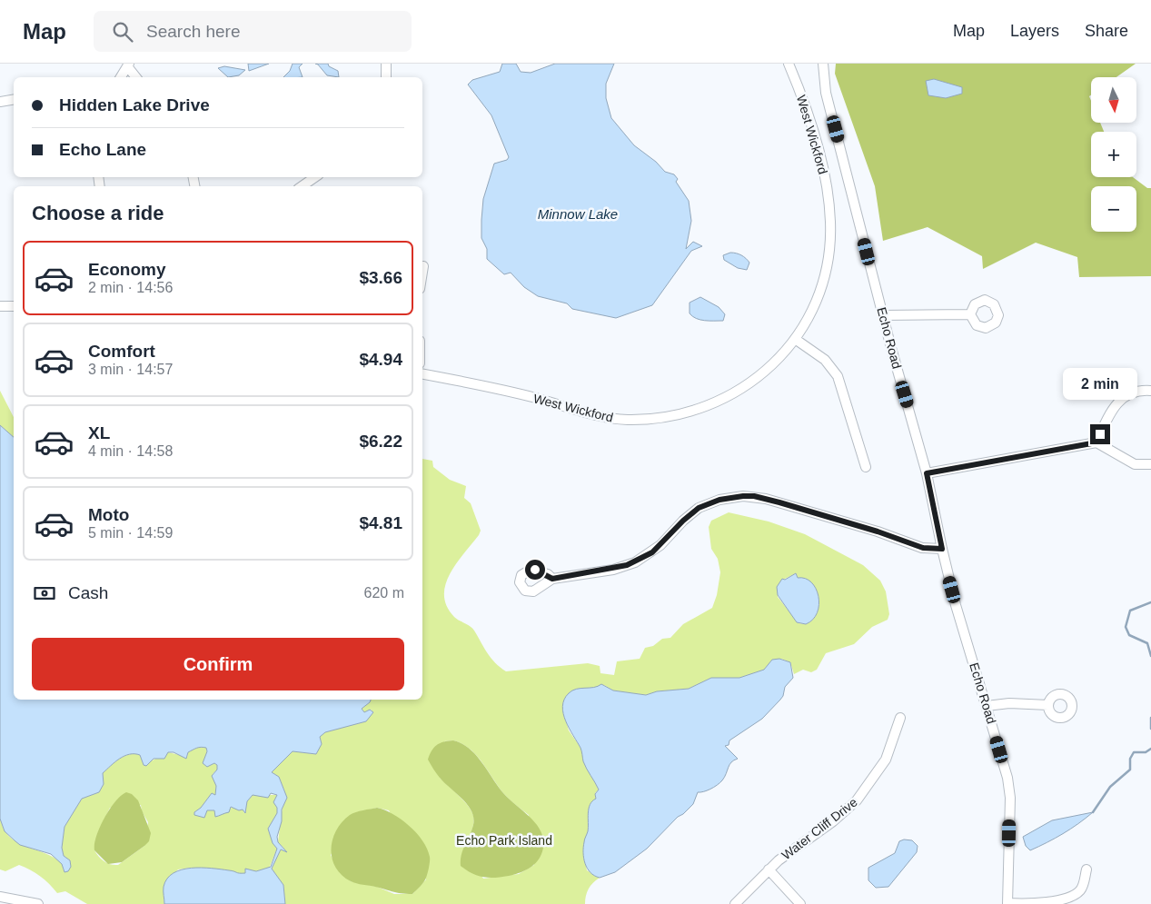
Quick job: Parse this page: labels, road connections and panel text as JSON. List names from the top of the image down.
{
  "streets": {
    "street": ["West Wickford", "Echo Road", "Water Cliff Drive"]
  },
  "water": ["Minnow Lake"],
  "parks": ["Echo Park Island"],
  "north": "bottom",
  "page": {
    "header": "Map",
    "search": "Search here",
    "nav": ["Map", "Layers", "Share"],
    "map_buttons": ["+", "−"],
    "banner": ["Hidden Lake Drive", "Echo Lane"],
    "heading": "Choose a ride",
    "list": [
      {
        "name": "Economy",
        "note": "2 min · 14:56",
        "value": "$3.66"
      },
      {
        "name": "Comfort",
        "note": "3 min · 14:57",
        "value": "$4.94"
      },
      {
        "name": "XL",
        "note": "4 min · 14:58",
        "value": "$6.22"
      },
      {
        "name": "Moto",
        "note": "5 min · 14:59",
        "value": "$4.81"
      }
    ],
    "bubble": "2 min",
    "pay": ["Cash", "620 m"],
    "buttons": "Confirm"
  }
}
